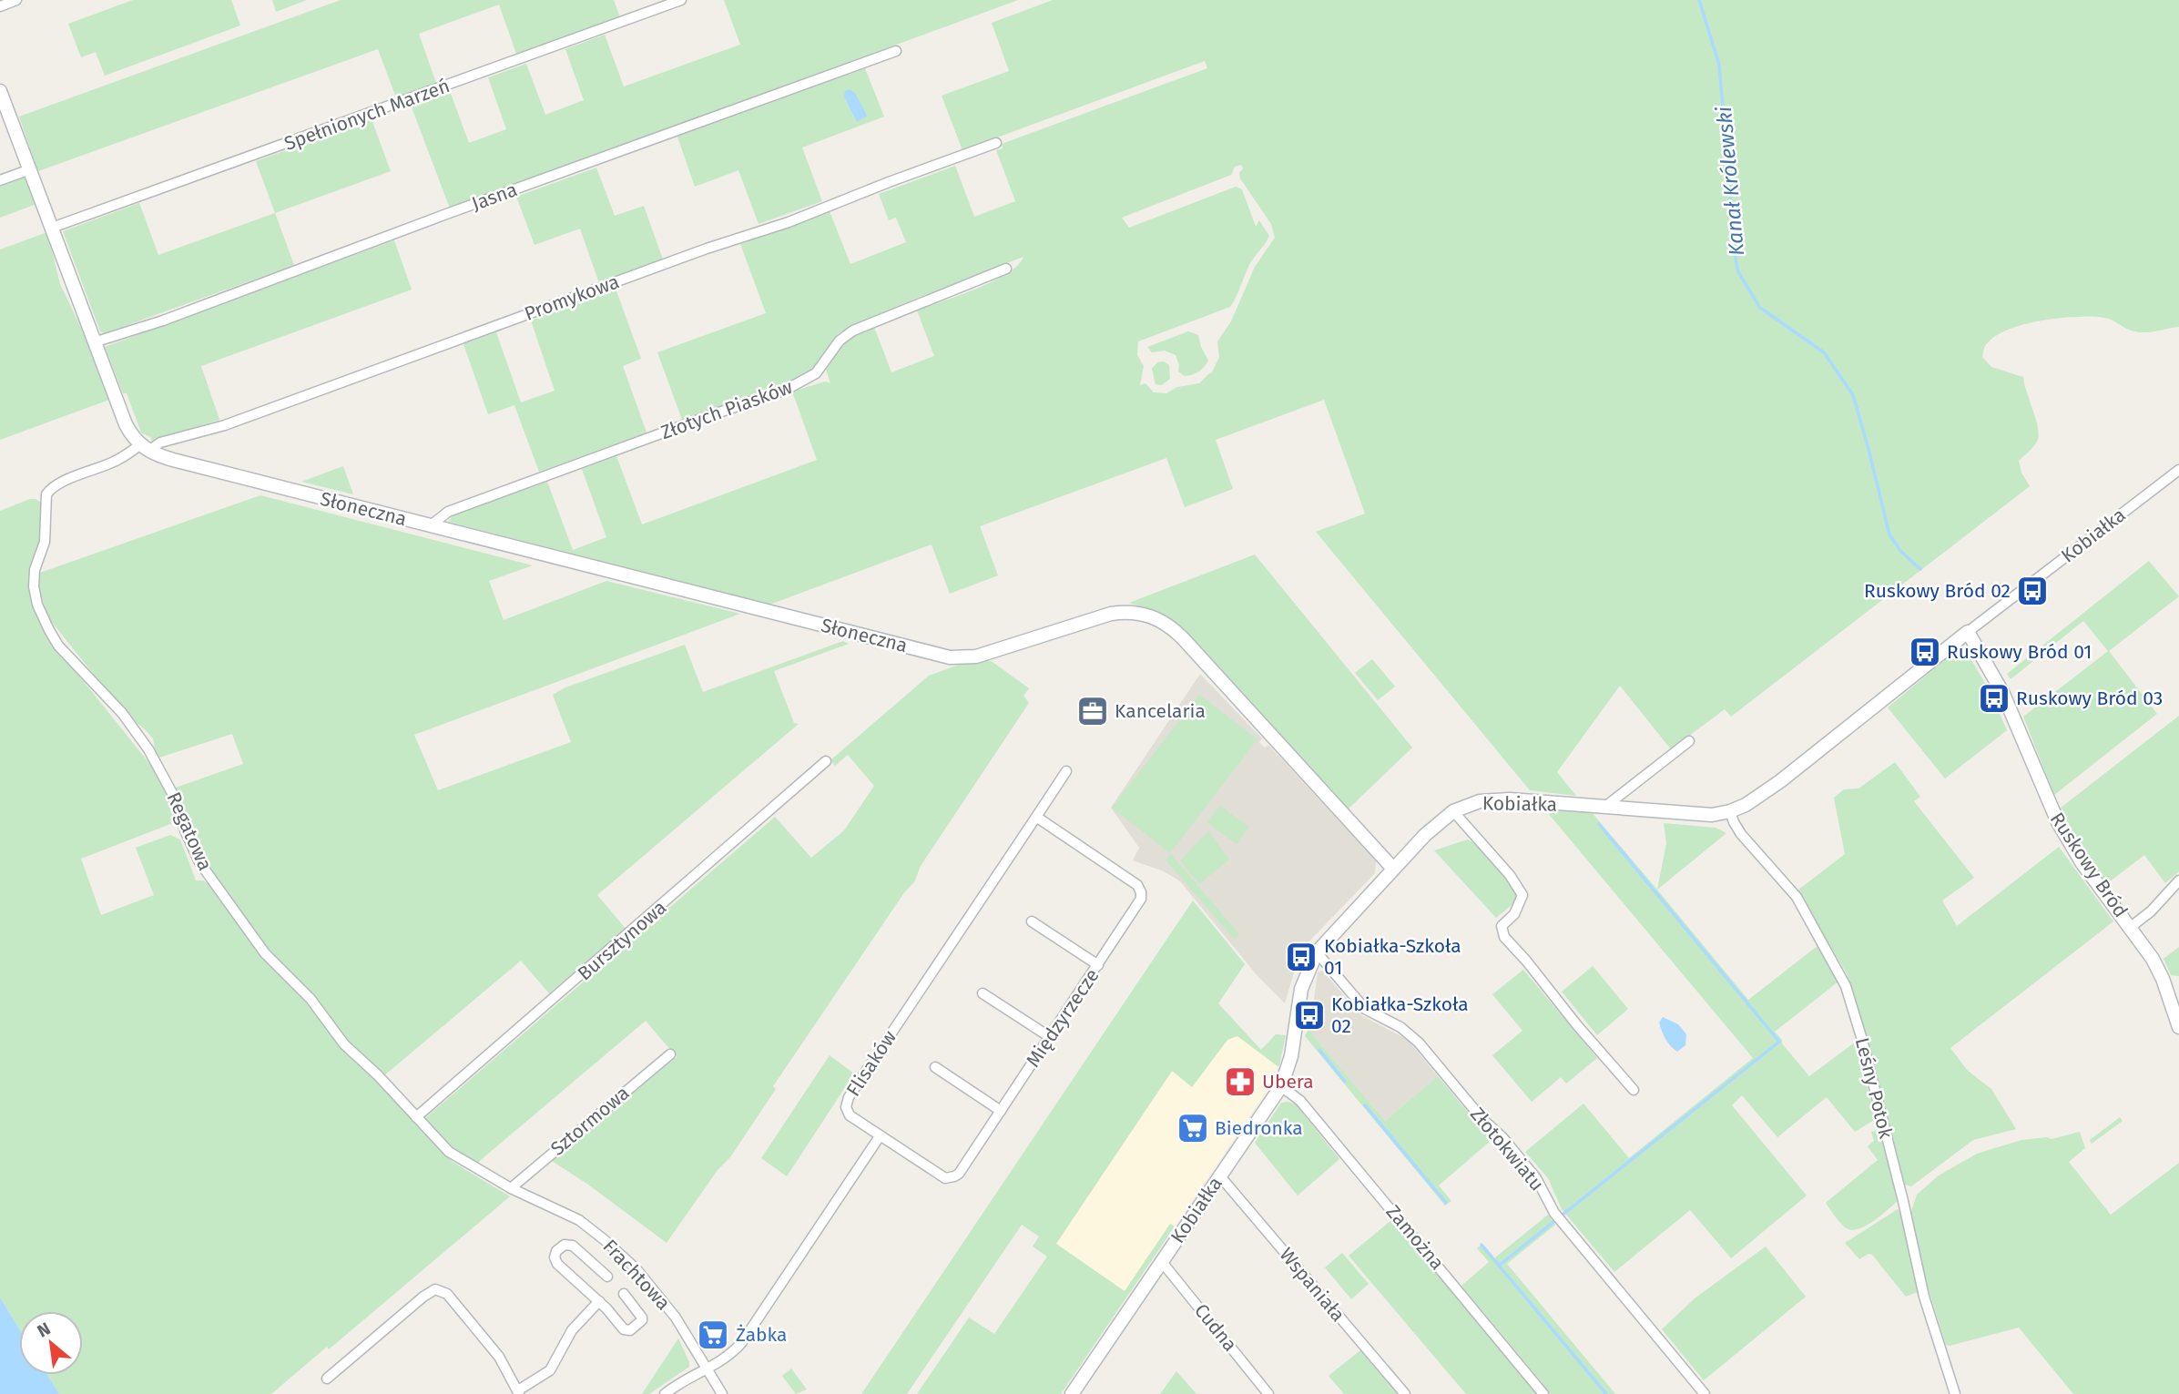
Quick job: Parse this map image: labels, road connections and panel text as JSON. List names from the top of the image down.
{
  "streets": {
    "street": [
      "Spełnionych Marzeń",
      "Jasna",
      "Promykowa",
      "Złotych Piasków",
      "Słoneczna",
      "Kobiałka",
      "Regatowa",
      "Ruskowy Bród",
      "Bursztynowa",
      "Międzyrzecze",
      "Flisaków",
      "Leśny Potok",
      "Sztormowa",
      "Złotokwiatu",
      "Zamożna",
      "Frachtowa",
      "Wspaniała",
      "Cudna"
    ]
  },
  "crossings": [
    ["Promykowa", "Słoneczna"],
    ["Promykowa", "Regatowa"],
    ["Złotych Piasków", "Słoneczna"],
    ["Słoneczna", "Kobiałka"],
    ["Słoneczna", "Regatowa"],
    ["Kobiałka", "Ruskowy Bród"],
    ["Kobiałka", "Leśny Potok"],
    ["Kobiałka", "Złotokwiatu"],
    ["Kobiałka", "Zamożna"],
    ["Kobiałka", "Wspaniała"],
    ["Kobiałka", "Cudna"],
    ["Regatowa", "Bursztynowa"],
    ["Regatowa", "Sztormowa"],
    ["Regatowa", "Frachtowa"],
    ["Międzyrzecze", "Flisaków"],
    ["Sztormowa", "Frachtowa"]
  ],
  "water": ["Kanał Królewski"],
  "places": {
    "bus stop": [
      "Ruskowy Bród 02",
      "Ruskowy Bród 01",
      "Ruskowy Bród 03",
      "Kobiałka-Szkoła 01",
      "Kobiałka-Szkoła 02"
    ],
    "office": ["Kancelaria"],
    "pharmacy": ["Ubera"],
    "supermarket": ["Biedronka", "Żabka"]
  },
  "north": "top left"
}
